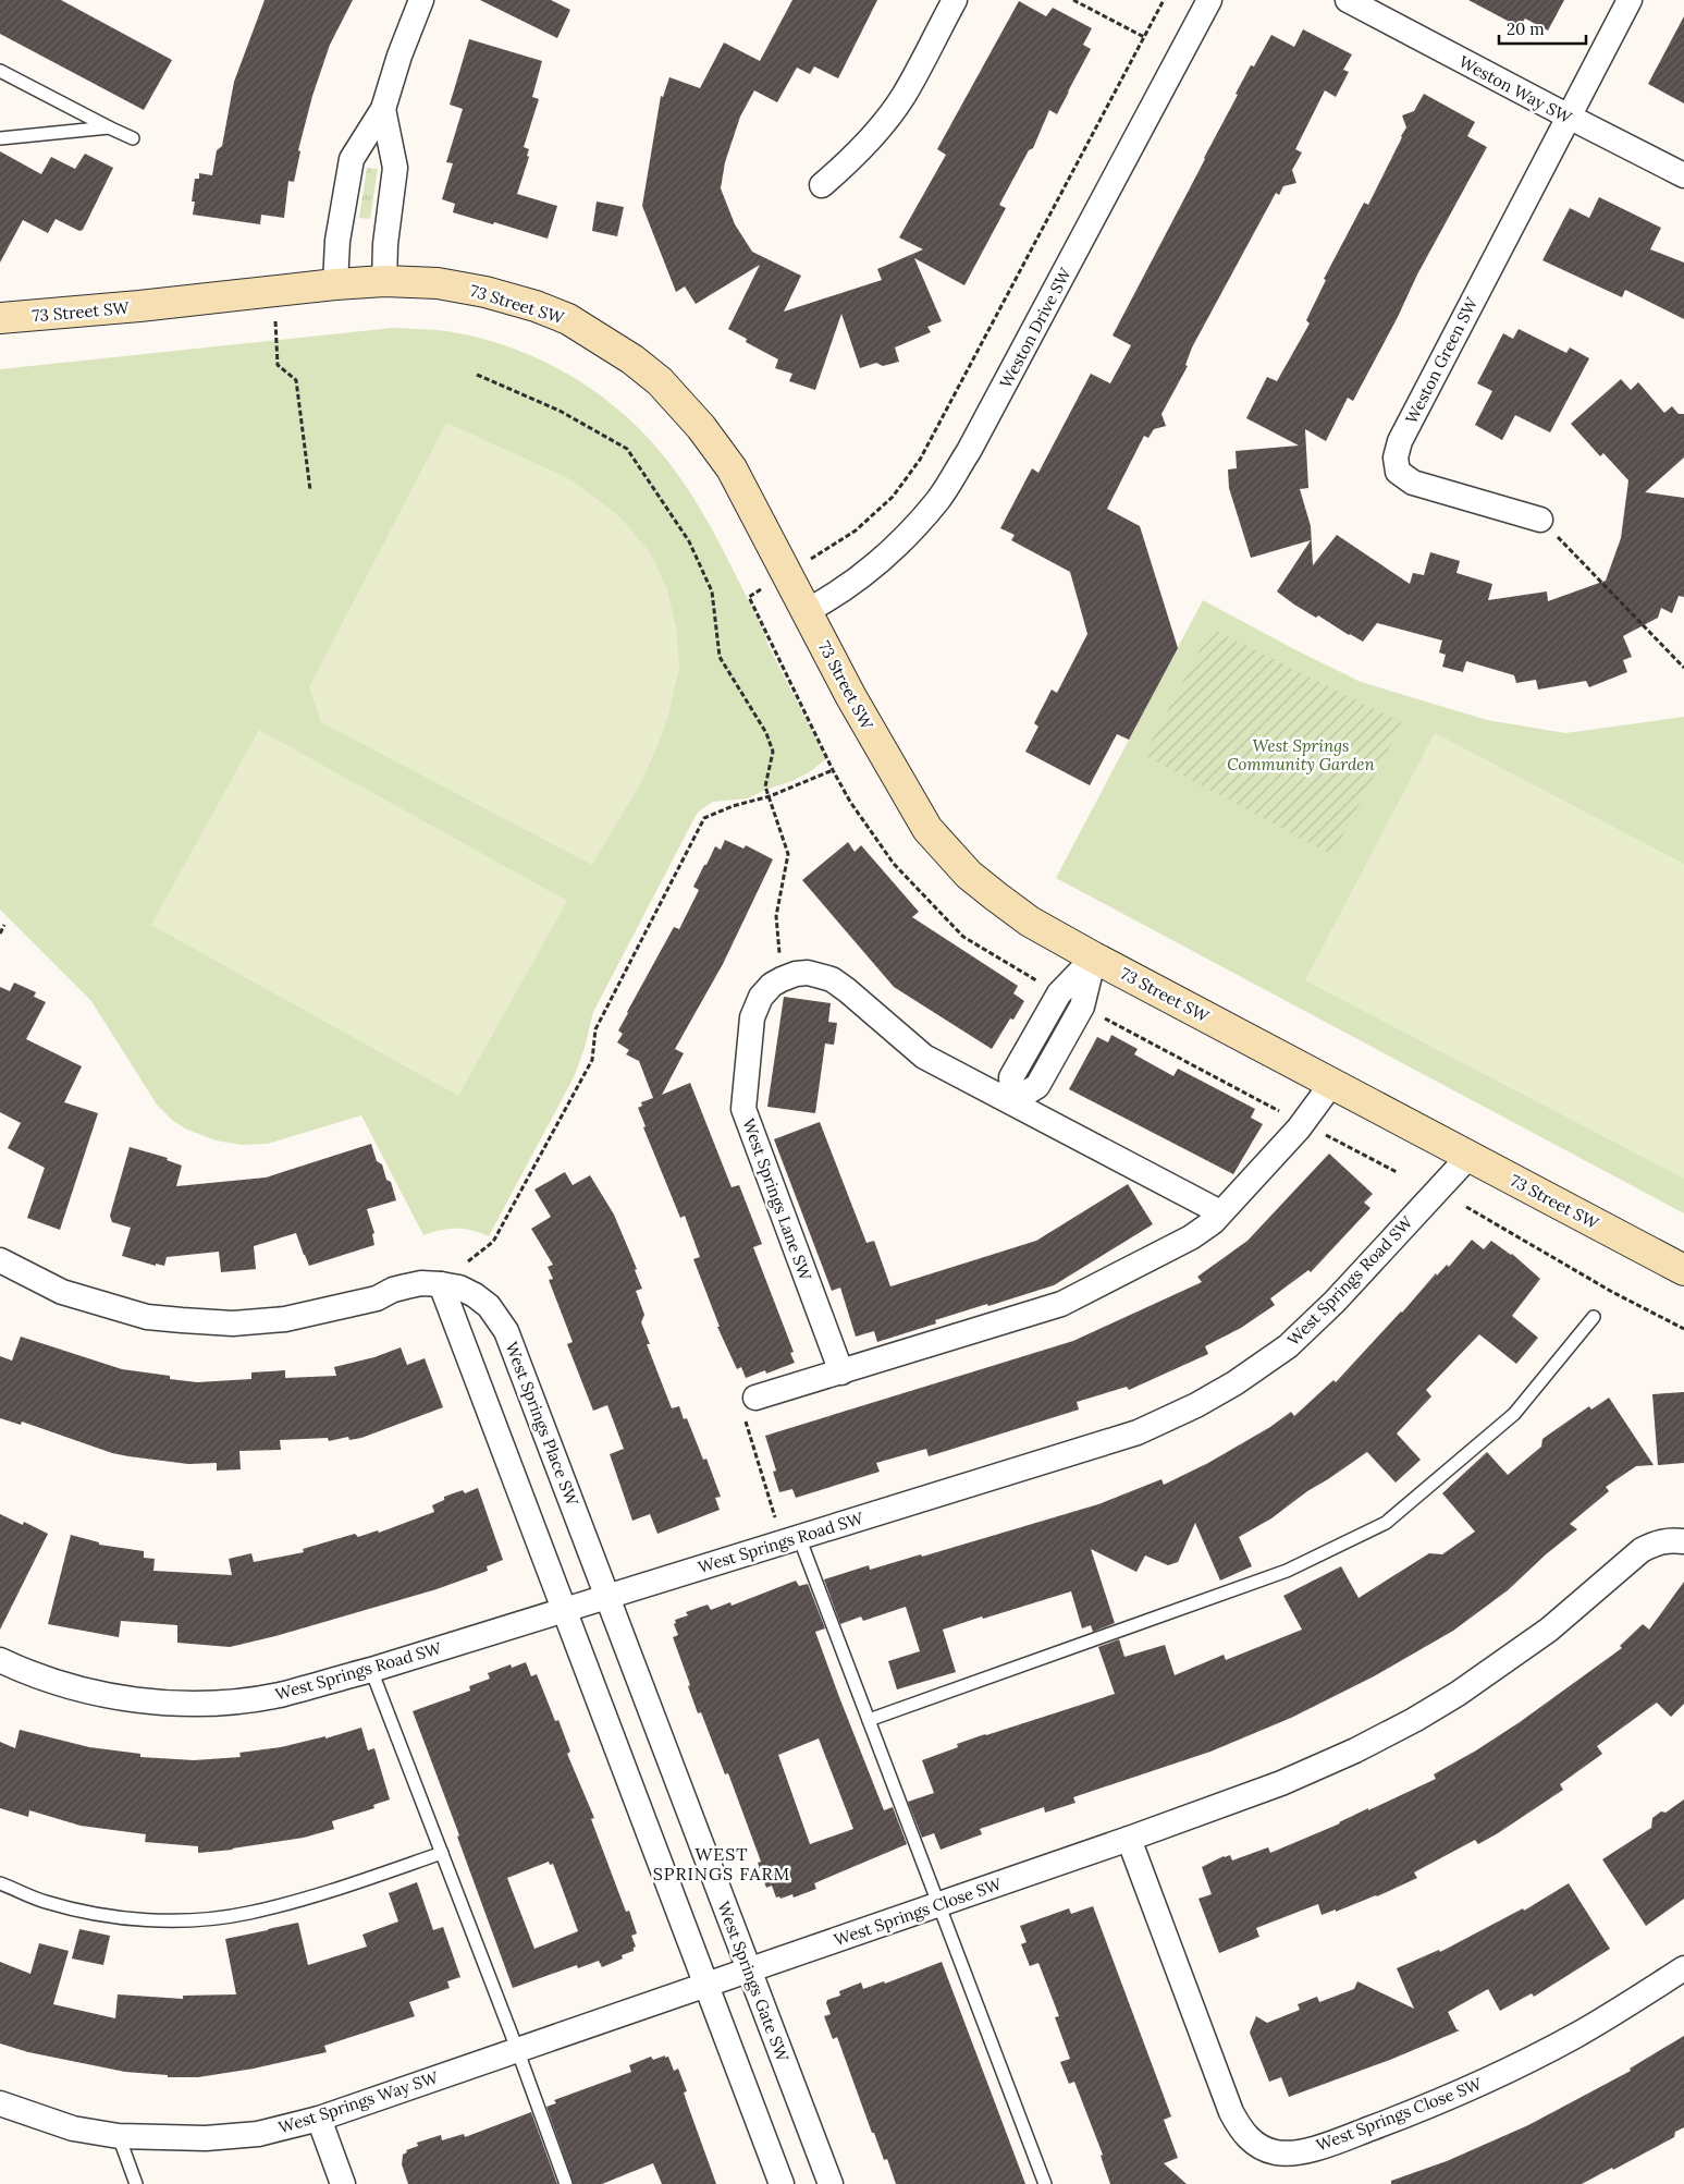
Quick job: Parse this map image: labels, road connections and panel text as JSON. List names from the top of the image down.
{
  "streets": {
    "street": [
      "Weston Way SW",
      "73 Street SW",
      "Weston Drive SW",
      "Weston Green SW",
      "West Springs Lane SW",
      "West Springs Road SW",
      "West Springs Place SW",
      "West Springs Close SW",
      "West Springs Gate SW",
      "West Springs Way SW"
    ]
  },
  "crossings": [
    ["Weston Way SW", "Weston Green SW"],
    ["73 Street SW", "Weston Drive SW"],
    ["73 Street SW", "West Springs Road SW"],
    ["West Springs Road SW", "West Springs Place SW"],
    ["West Springs Road SW", "West Springs Gate SW"],
    ["West Springs Place SW", "West Springs Gate SW"],
    ["West Springs Close SW", "West Springs Gate SW"],
    ["West Springs Close SW", "West Springs Way SW"]
  ],
  "districts": ["WEST SPRINGS FARM"],
  "parks": ["West Springs Community Garden"],
  "scale_bar": "20 m"
}
